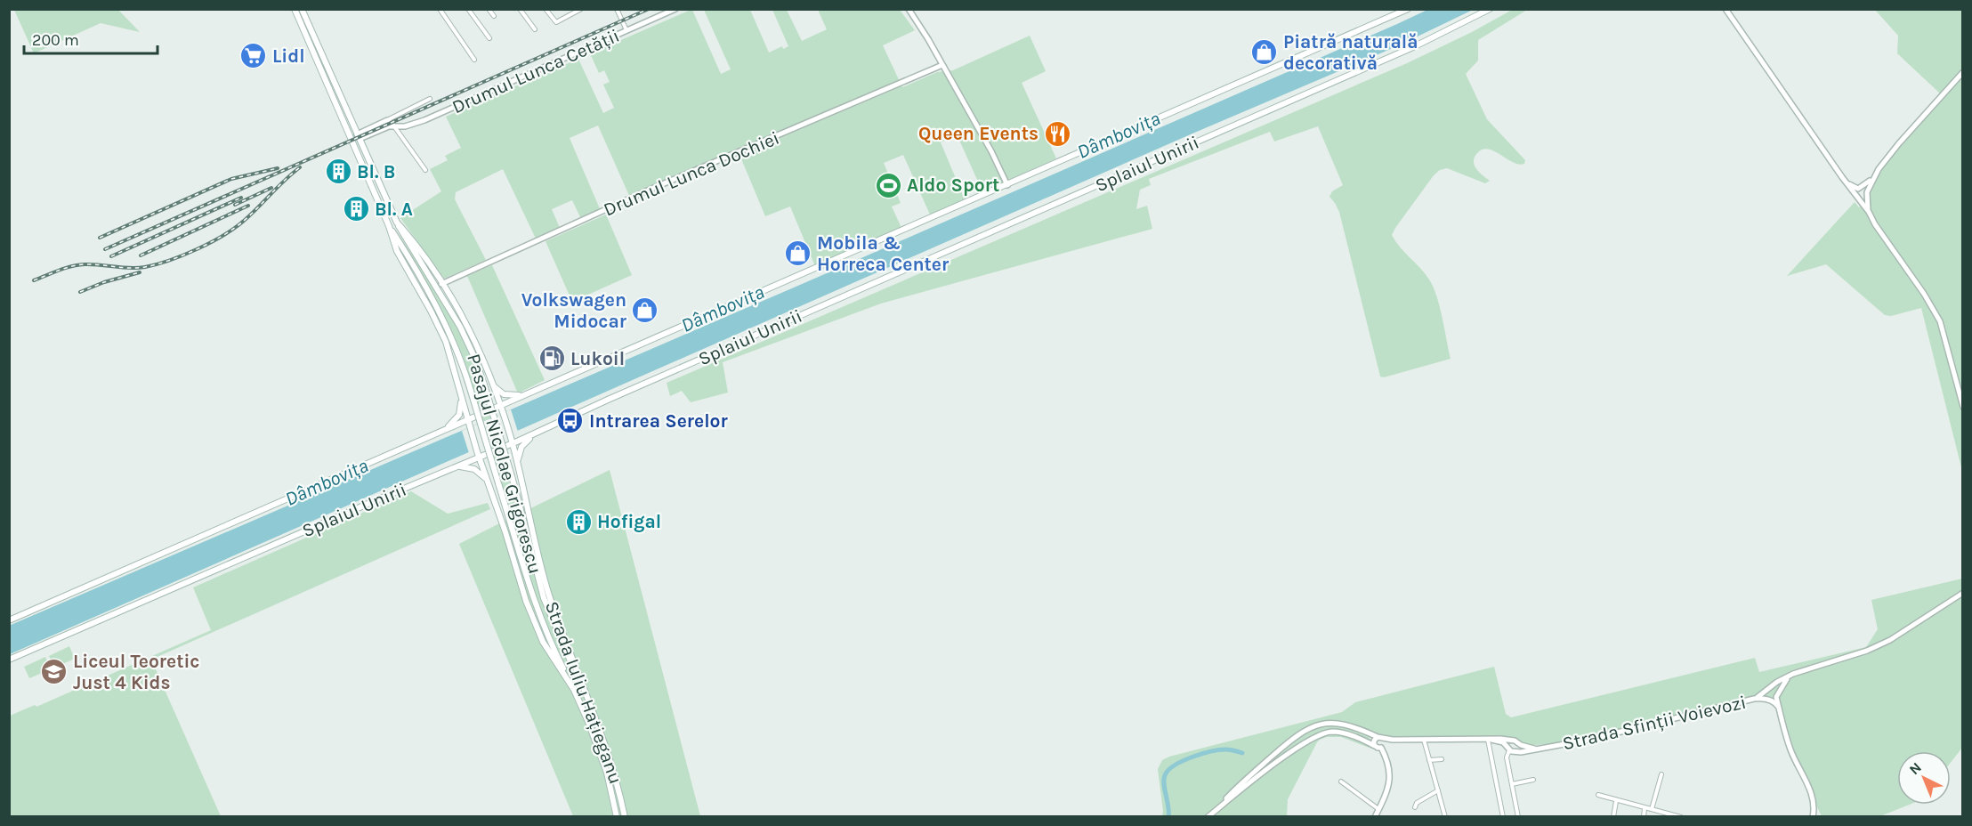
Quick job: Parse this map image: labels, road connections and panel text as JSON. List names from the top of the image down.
{
  "streets": {
    "main road": ["Splaiul Unirii", "Pasajul Nicolae Grigorescu", "Strada Iuliu Hațieganu"],
    "street": ["Drumul Lunca Cetății", "Drumul Lunca Dochiei", "Strada Sfinții Voievozi"]
  },
  "crossings": [
    ["Splaiul Unirii", "Strada Iuliu Hațieganu"],
    ["Drumul Lunca Dochiei", "Strada Iuliu Hațieganu"],
    ["Pasajul Nicolae Grigorescu", "Strada Iuliu Hațieganu"]
  ],
  "water": ["Dâmbovița"],
  "places": {
    "shop": ["Piatră naturală decorativă", "Mobila & Horreca Center", "Volkswagen Midocar"],
    "supermarket": ["Lidl"],
    "restaurant": ["Queen Events"],
    "building": ["Bl. B", "Bl. A", "Hofigal"],
    "sports": ["Aldo Sport"],
    "fuel station": ["Lukoil"],
    "bus stop": ["Intrarea Serelor"],
    "school or university": ["Liceul Teoretic Just 4 Kids"]
  },
  "scale_bar": "200 m",
  "north": "top left"
}
